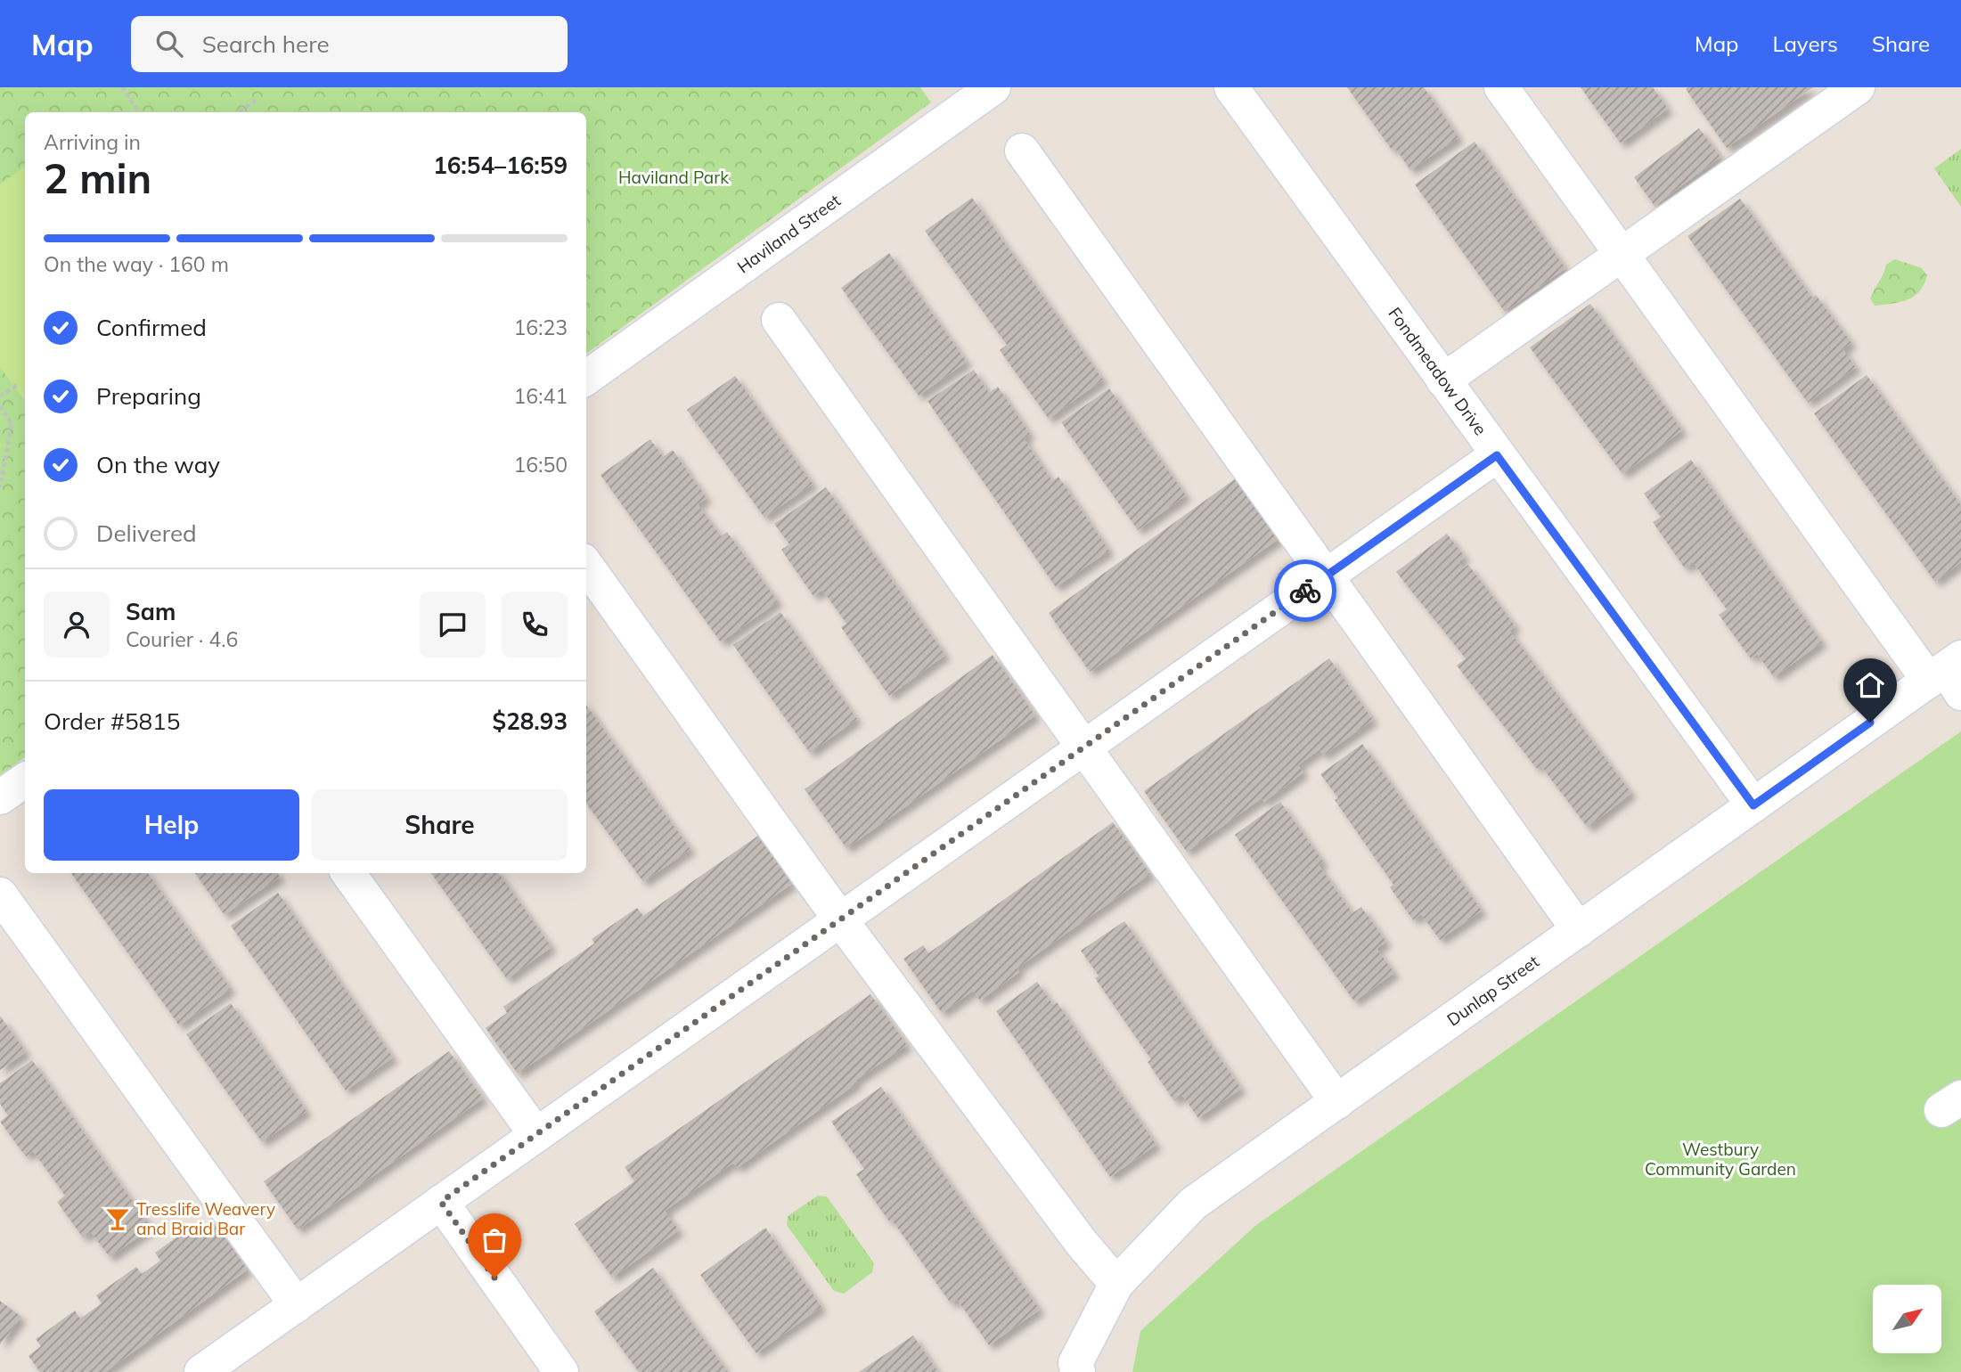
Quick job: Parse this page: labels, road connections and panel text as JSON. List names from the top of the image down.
{
  "streets": {
    "street": ["Haviland Street", "Fondmeadow Drive", "Dunlap Street"]
  },
  "crossings": [
    ["Fondmeadow Drive", "Dunlap Street"]
  ],
  "parks": ["Haviland Park", "Westbury Community Garden"],
  "places": {
    "bar": ["Tresslife Weavery and Braid Bar"]
  },
  "north": "top right",
  "page": {
    "header": "Map",
    "search": "Search here",
    "nav": ["Map", "Layers", "Share"],
    "heading": ["2 min", "Arriving in", "16:54–16:59"],
    "panel": [
      "Sam",
      "Courier · 4.6",
      "Order #5815",
      "$28.93"
    ],
    "bar": "On the way · 160 m",
    "list": [
      ["Confirmed", "16:23"],
      ["Preparing", "16:41"],
      ["On the way", "16:50"],
      "Delivered"
    ],
    "buttons": ["Help", "Share"]
  }
}
